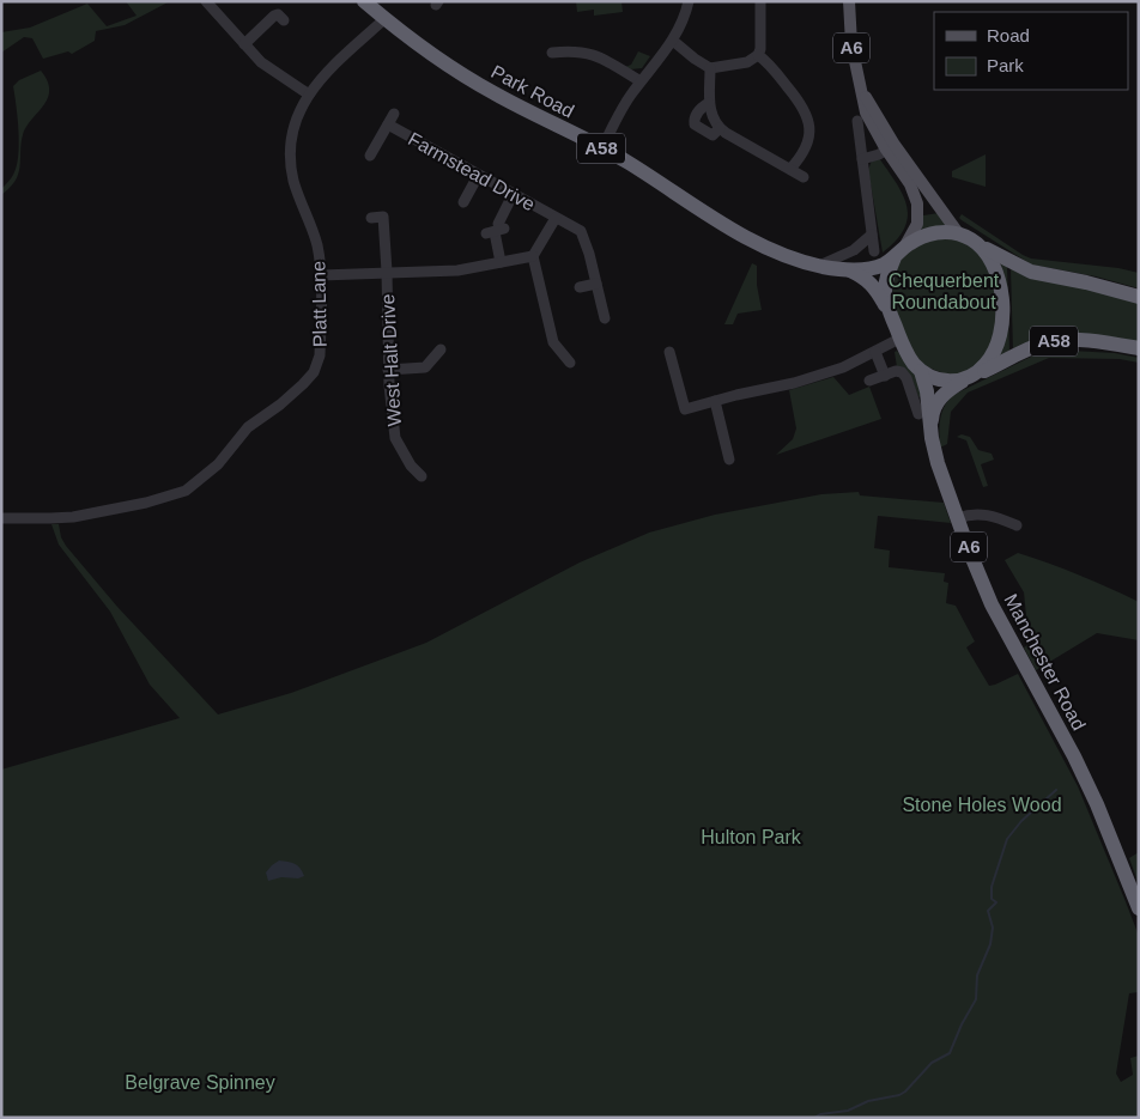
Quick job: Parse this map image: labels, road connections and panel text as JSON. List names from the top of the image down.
{
  "streets": {
    "highway": [
      "A6",
      "Park Road",
      "A58",
      "Manchester Road"
    ],
    "street": ["Farmstead Drive", "Platt Lane", "West Halt Drive"]
  },
  "crossings": [
    ["A6", "Park Road"],
    ["A6", "A58"],
    ["A6", "Manchester Road"],
    ["Park Road", "A58"],
    ["Park Road", "Platt Lane"],
    ["Park Road", "Manchester Road"],
    ["A58", "Manchester Road"]
  ],
  "parks": [
    "Chequerbent Roundabout",
    "Stone Holes Wood",
    "Hulton Park",
    "Belgrave Spinney"
  ],
  "legend": ["Road", "Park"]
}
